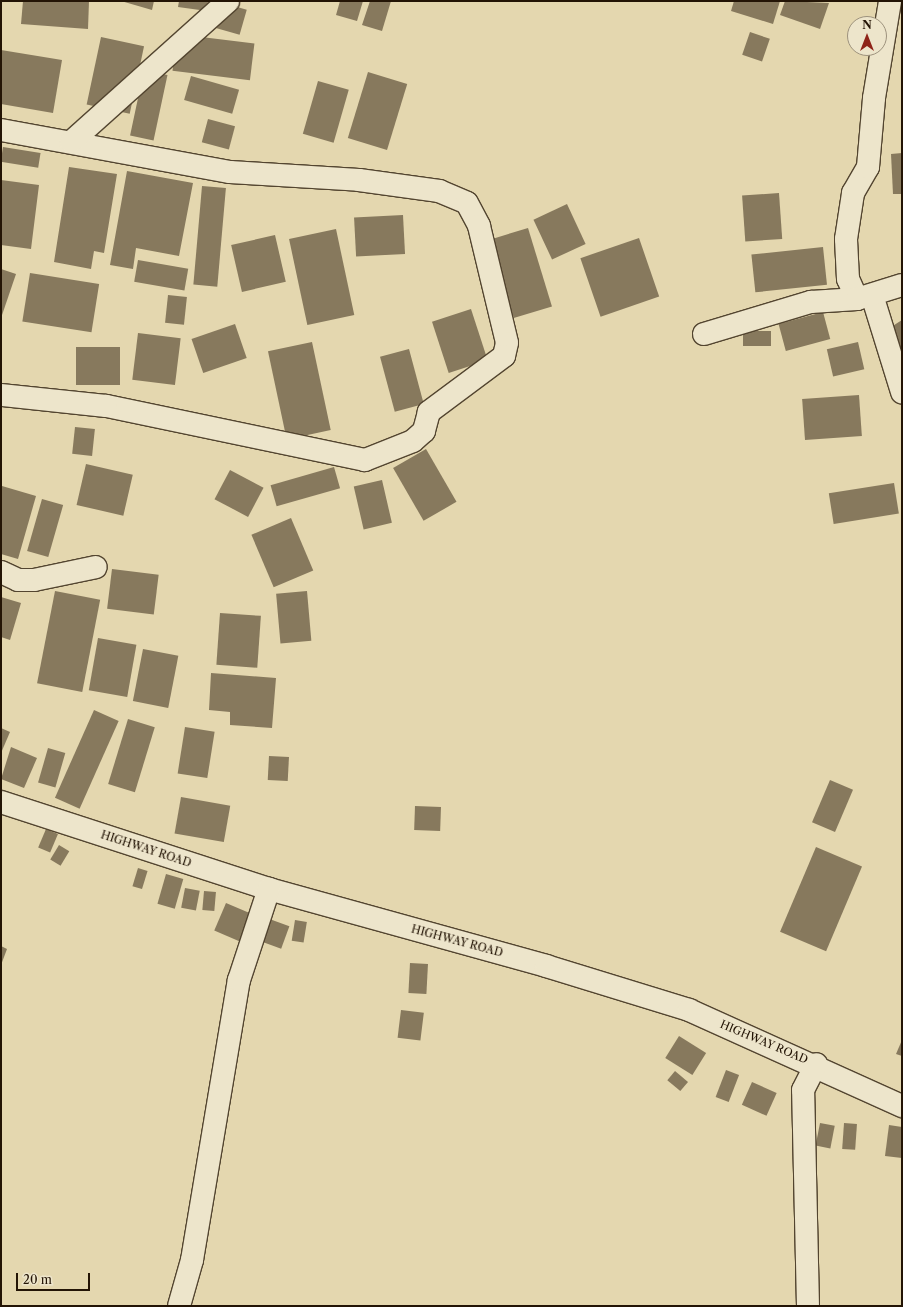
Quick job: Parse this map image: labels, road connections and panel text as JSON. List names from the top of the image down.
{
  "streets": {
    "street": ["HIGHWAY ROAD"]
  },
  "scale_bar": "20 m",
  "north": "top"
}
